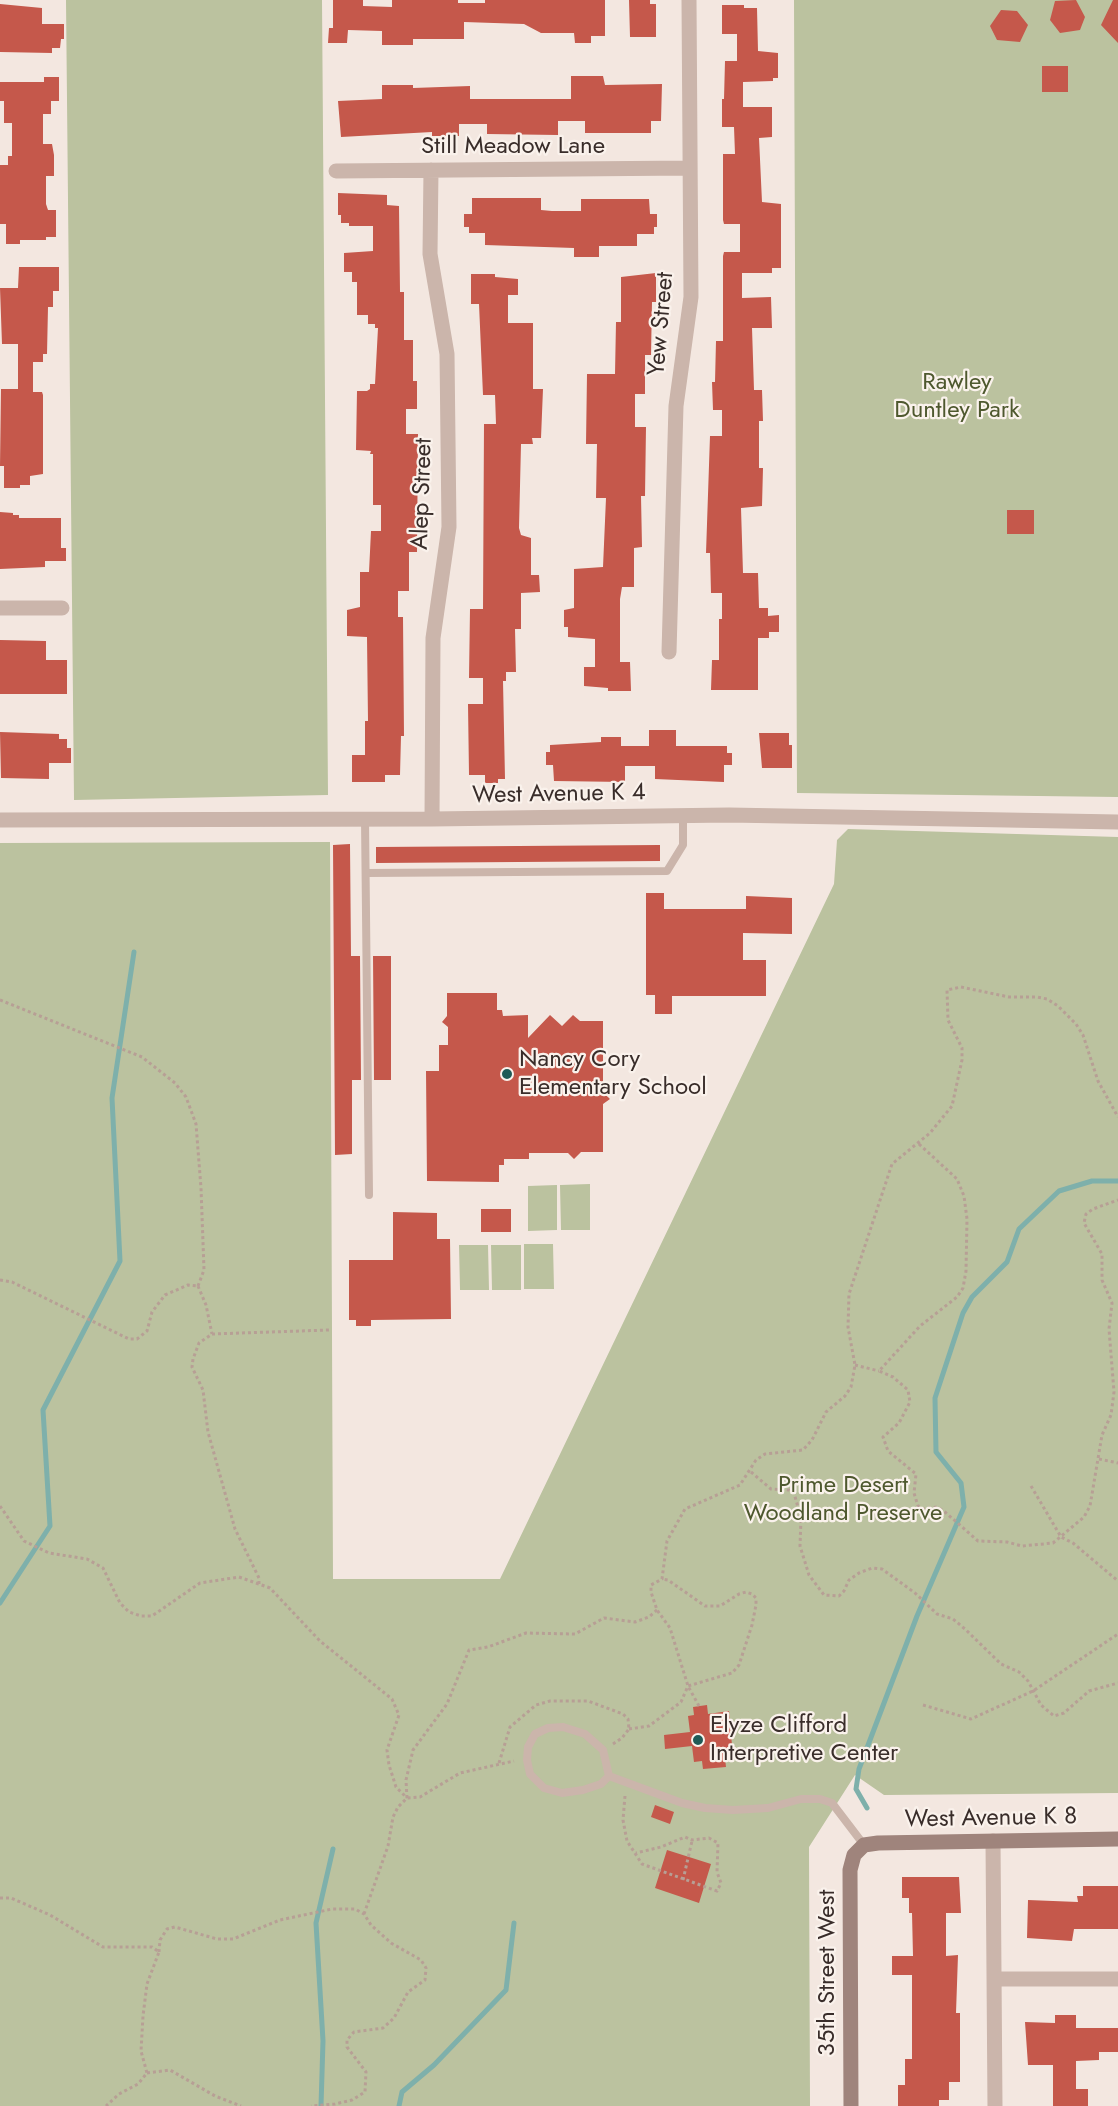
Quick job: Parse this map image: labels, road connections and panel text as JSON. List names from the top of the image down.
{
  "streets": {
    "street": [
      "Still Meadow Lane",
      "Yew Street",
      "Alep Street",
      "West Avenue K 4",
      "West Avenue K 8",
      "35th Street West"
    ]
  },
  "crossings": [
    ["Still Meadow Lane", "Yew Street"],
    ["Still Meadow Lane", "Alep Street"],
    ["Alep Street", "West Avenue K 4"],
    ["West Avenue K 8", "35th Street West"]
  ],
  "parks": ["Rawley Duntley Park", "Prime Desert Woodland Preserve"],
  "places": ["Nancy Cory Elementary School", "Elyze Clifford Interpretive Center"]
}
